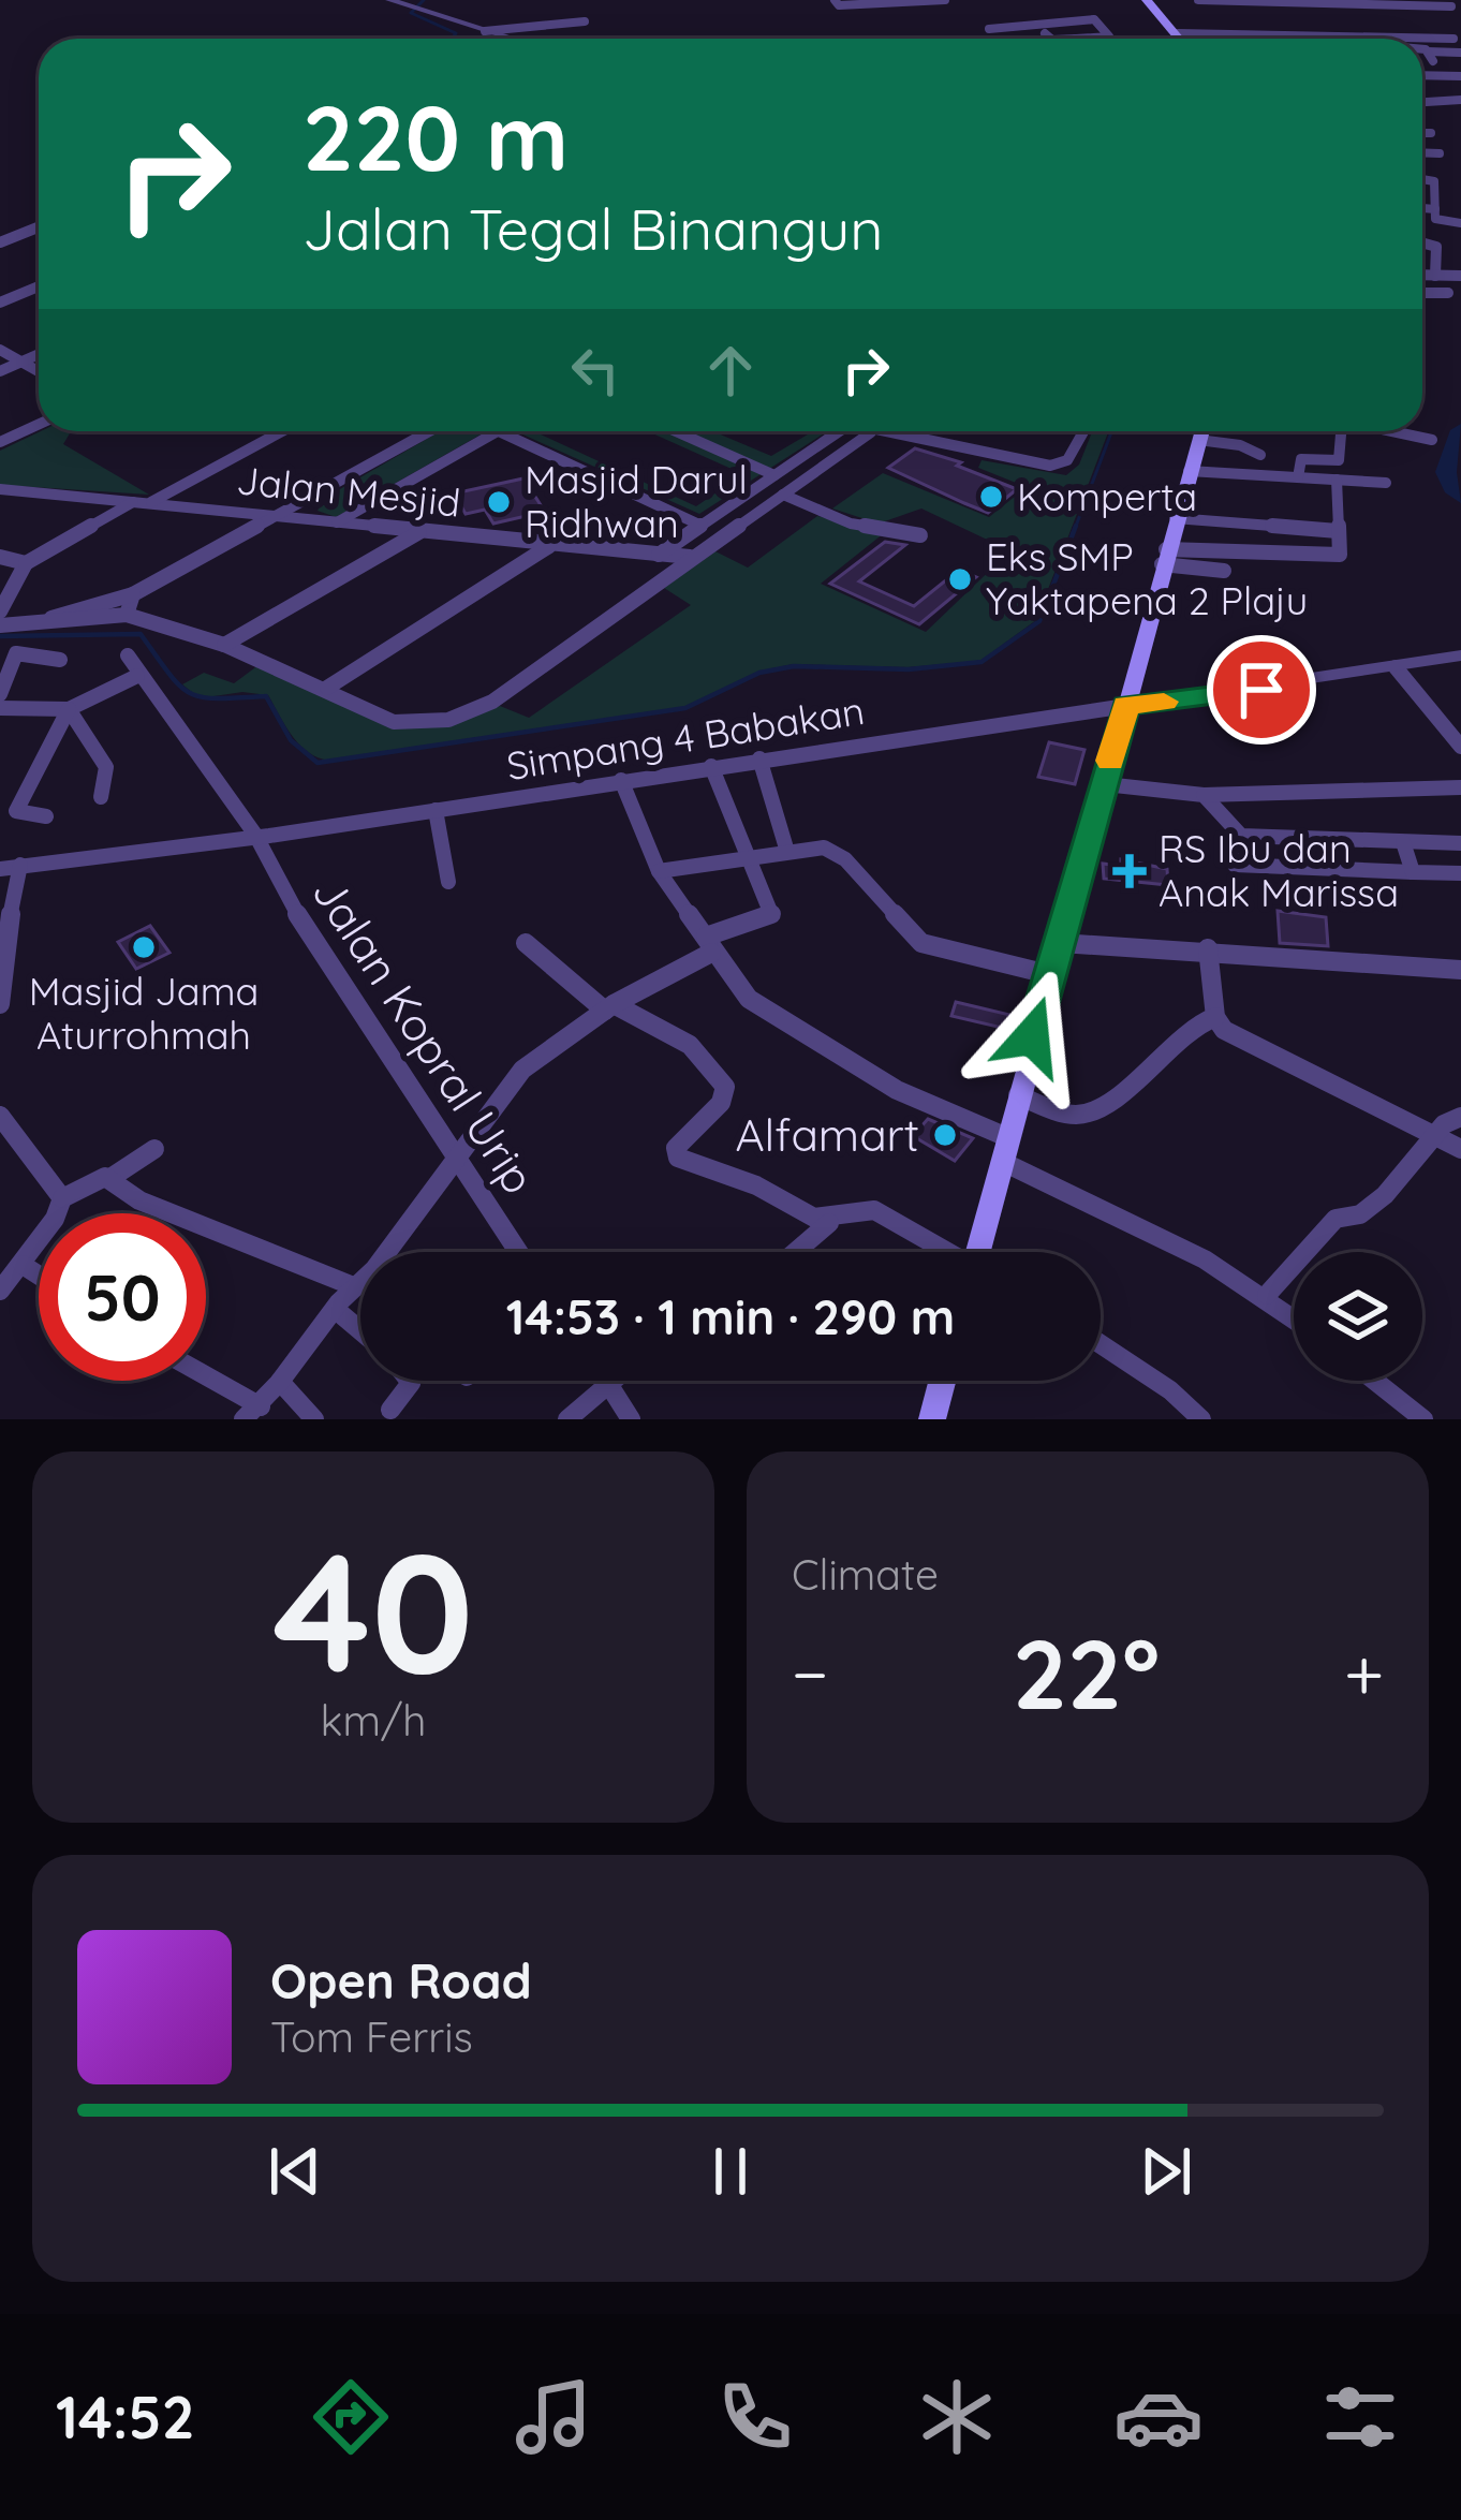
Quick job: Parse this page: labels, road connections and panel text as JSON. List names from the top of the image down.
{
  "streets": {
    "street": ["Jalan Mesjid", "Simpang 4 Babakan", "Jalan Kopral Urip"]
  },
  "crossings": [
    ["Simpang 4 Babakan", "Jalan Kopral Urip"]
  ],
  "places": {
    "other": [
      "Komperta",
      "Masjid Darul Ridhwan",
      "Eks SMP Yaktapena 2 Plaju",
      "Masjid Jama Aturrohmah",
      "Alfamart"
    ],
    "health": ["RS Ibu dan Anak Marissa"]
  },
  "page": {
    "turn": ["220 m", "Jalan Tegal Binangun"],
    "limit": "50",
    "trip": "14:53 · 1 min · 290 m",
    "tile": [
      ["40", "km/h"],
      "Climate"
    ],
    "heat": ["−", "22°", "+"],
    "song": ["Open Road", "Tom Ferris"],
    "tabs": "14:52"
  }
}
